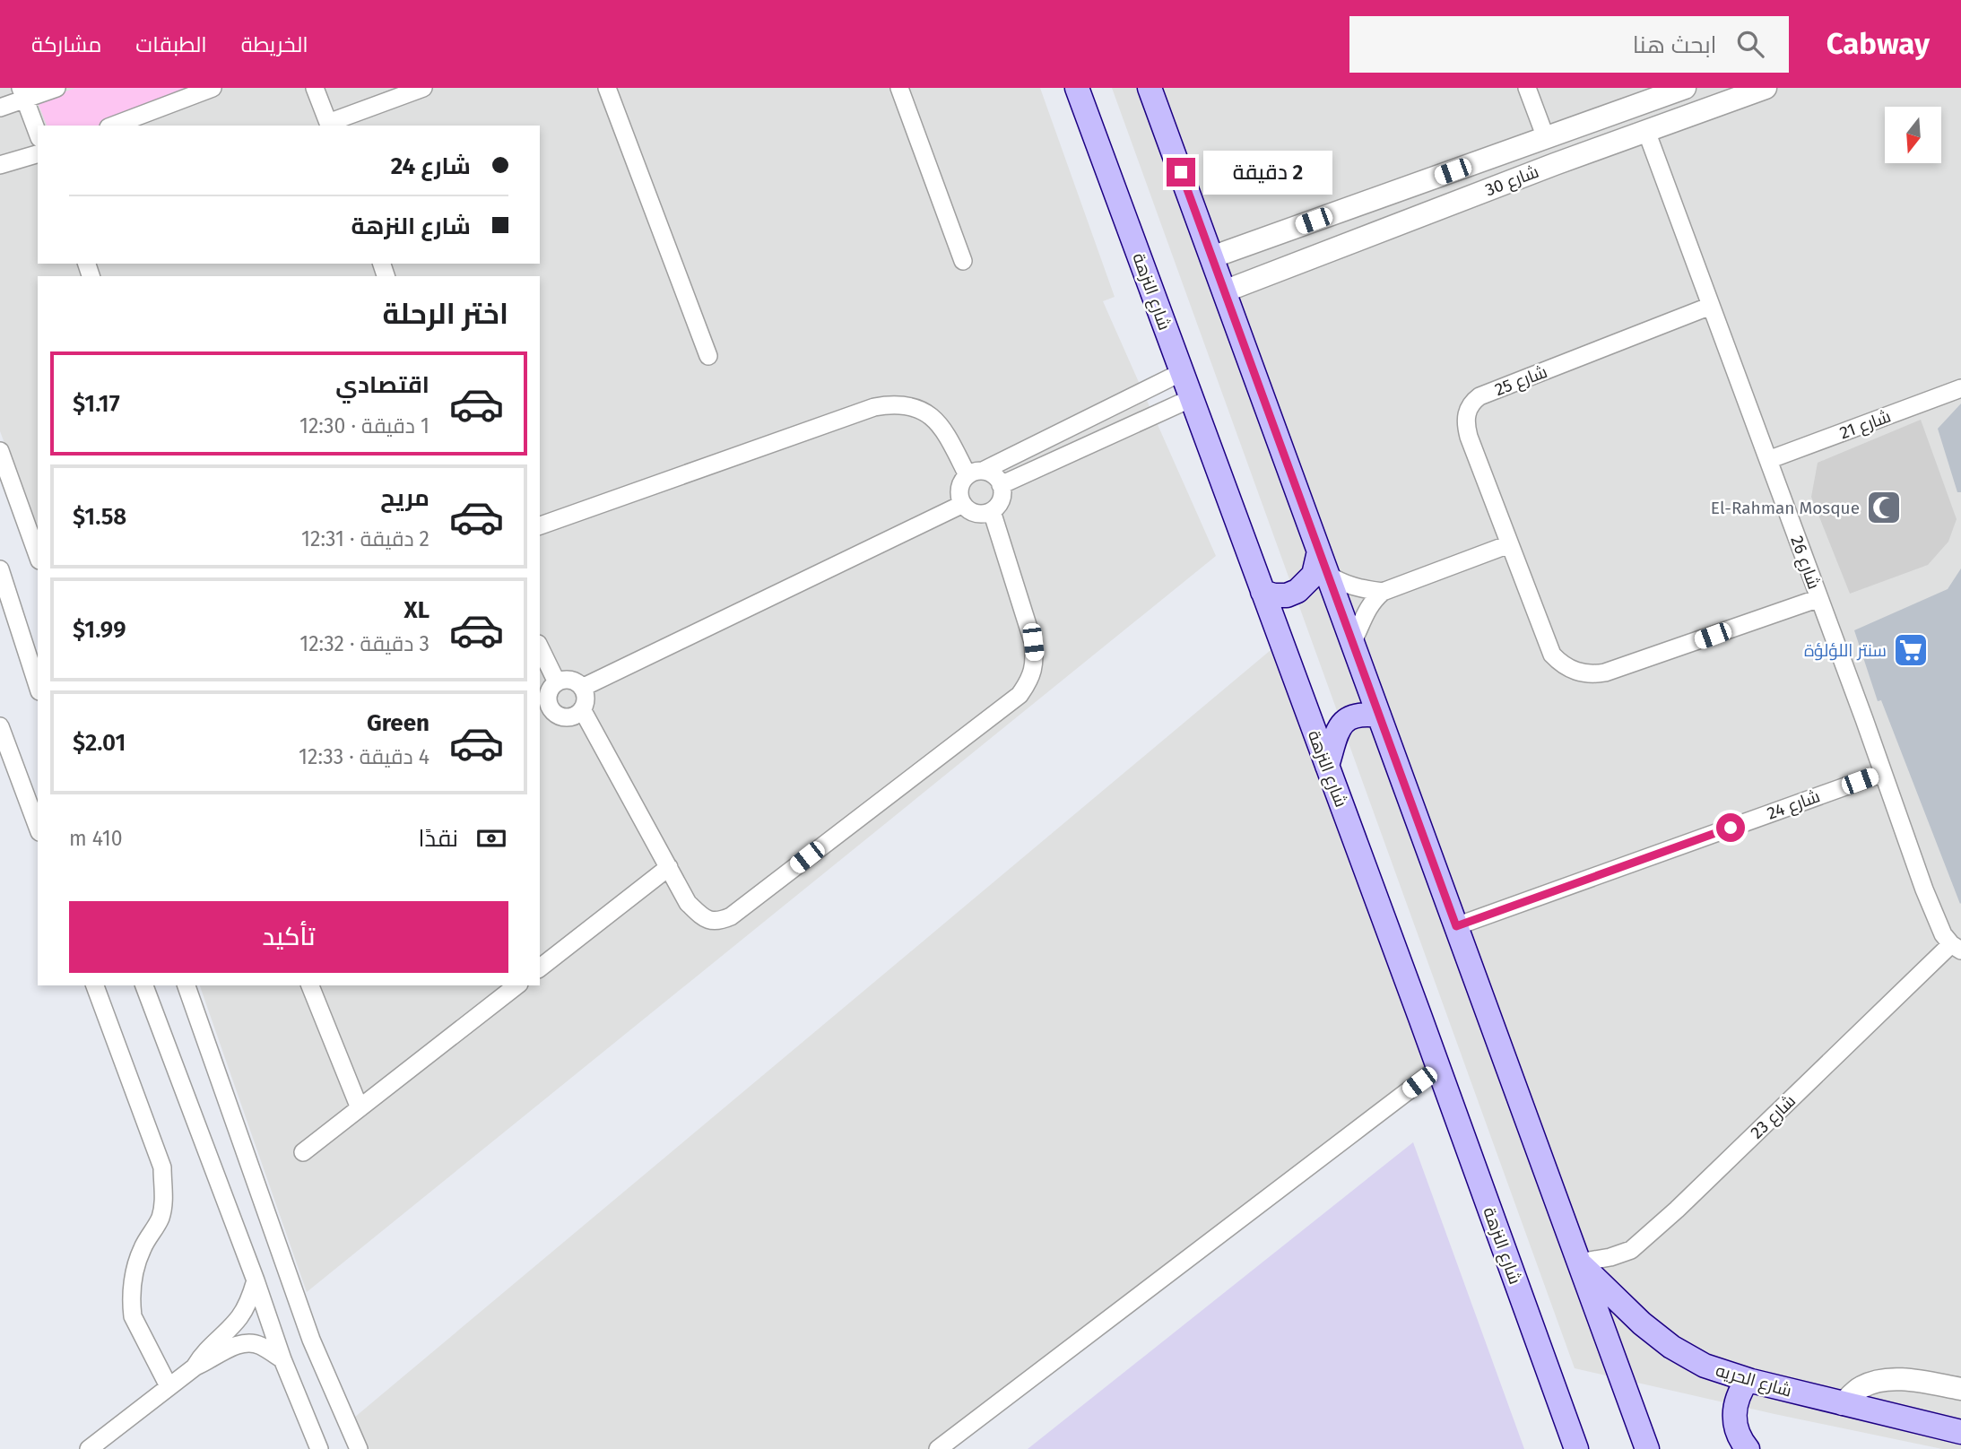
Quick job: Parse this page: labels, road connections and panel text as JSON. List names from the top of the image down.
{
  "streets": {
    "main road": ["شارع النزهة", "شارع الحريه"],
    "street": [
      "شارع 30",
      "شارع 25",
      "شارع 21",
      "شارع 26",
      "شارع 24",
      "شارع 23"
    ]
  },
  "crossings": [
    ["شارع 30", "شارع 26"],
    ["شارع 25", "شارع 26"],
    ["شارع 21", "شارع 26"],
    ["شارع 26", "شارع 24"],
    ["شارع 26", "شارع 23"],
    ["شارع 23", "شارع الحريه"]
  ],
  "places": {
    "mosque": ["El-Rahman Mosque"],
    "supermarket": ["سنتر اللؤلؤة"]
  },
  "north": "bottom",
  "page": {
    "header": "Cabway",
    "search": "ابحث هنا",
    "nav": ["الخريطة", "الطبقات", "مشاركة"],
    "banner": ["شارع 24", "شارع النزهة"],
    "bubble": "2 دقيقة",
    "heading": "اختر الرحلة",
    "list": [
      {
        "name": "اقتصادي",
        "note": "1 دقيقة · 12:30",
        "value": "$1.17"
      },
      {
        "name": "مريح",
        "note": "2 دقيقة · 12:31",
        "value": "$1.58"
      },
      {
        "name": "XL",
        "note": "3 دقيقة · 12:32",
        "value": "$1.99"
      },
      {
        "name": "Green",
        "note": "4 دقيقة · 12:33",
        "value": "$2.01"
      }
    ],
    "pay": ["نقدًا", "410 m"],
    "buttons": "تأكيد"
  }
}
